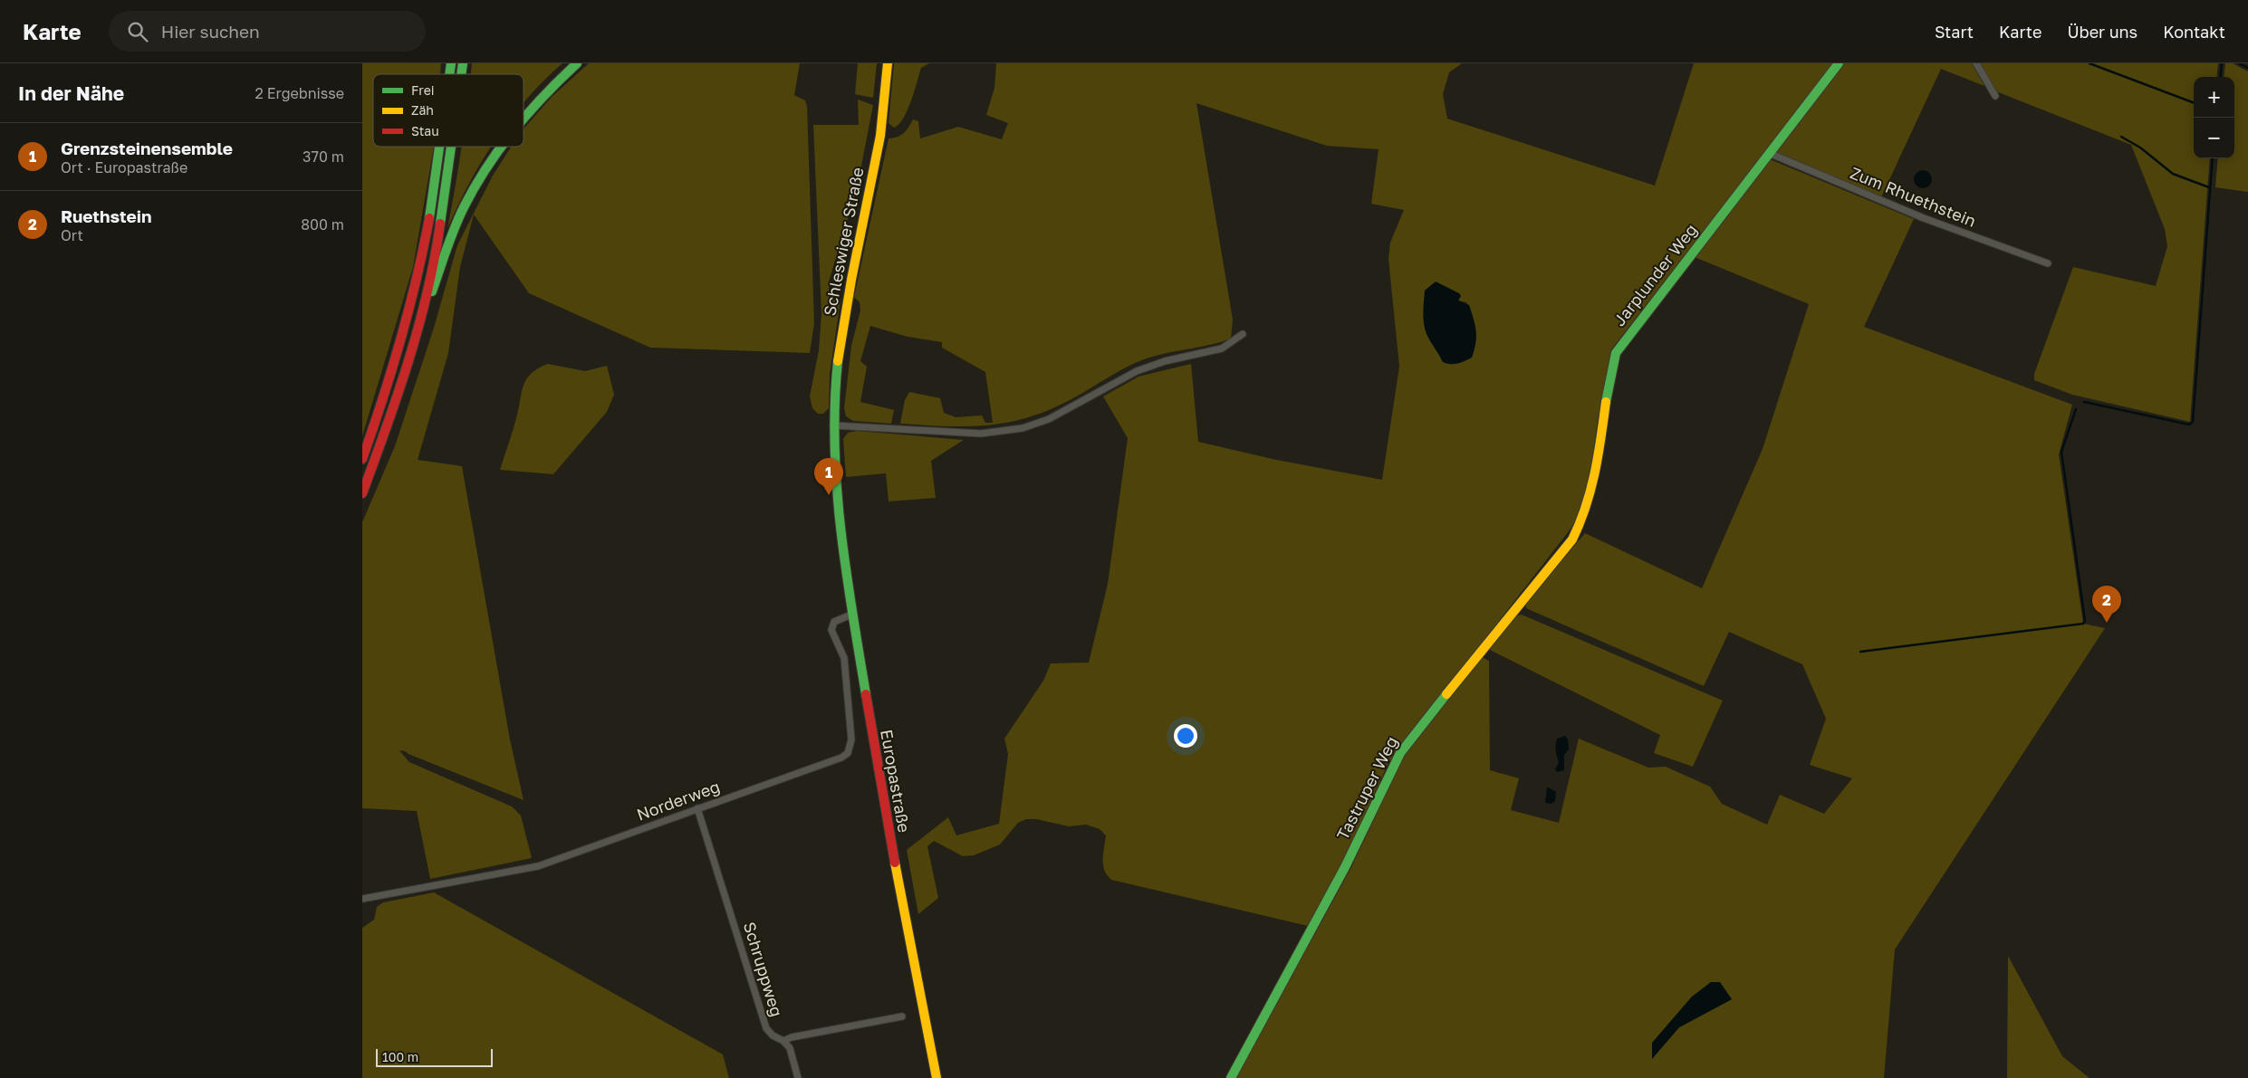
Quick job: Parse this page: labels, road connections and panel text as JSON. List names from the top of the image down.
{
  "streets": {
    "main road": [
      "Schleswiger Straße",
      "Jarplunder Weg",
      "Europastraße",
      "Tastruper Weg"
    ],
    "street": ["Zum Rhuethstein", "Norderweg", "Schruppweg"]
  },
  "crossings": [
    ["Zum Rhuethstein", "Jarplunder Weg"],
    ["Schleswiger Straße", "Europastraße"],
    ["Jarplunder Weg", "Tastruper Weg"],
    ["Europastraße", "Norderweg"],
    ["Norderweg", "Schruppweg"]
  ],
  "legend": ["Frei", "Zäh", "Stau"],
  "scale_bar": "100 m",
  "page": {
    "header": "Karte",
    "search": "Hier suchen",
    "nav": [
      "Start",
      "Karte",
      "Über uns",
      "Kontakt"
    ],
    "heading": ["In der Nähe", "2 Ergebnisse"],
    "map_buttons": ["+", "−"],
    "list": [
      {
        "mark": "1",
        "name": "Grenzsteinensemble",
        "note": "Ort · Europastraße",
        "value": "370 m"
      },
      {
        "mark": "2",
        "name": "Ruethstein",
        "note": "Ort",
        "value": "800 m"
      }
    ],
    "pins": ["1", "2"],
    "scale": "100 m"
  }
}
